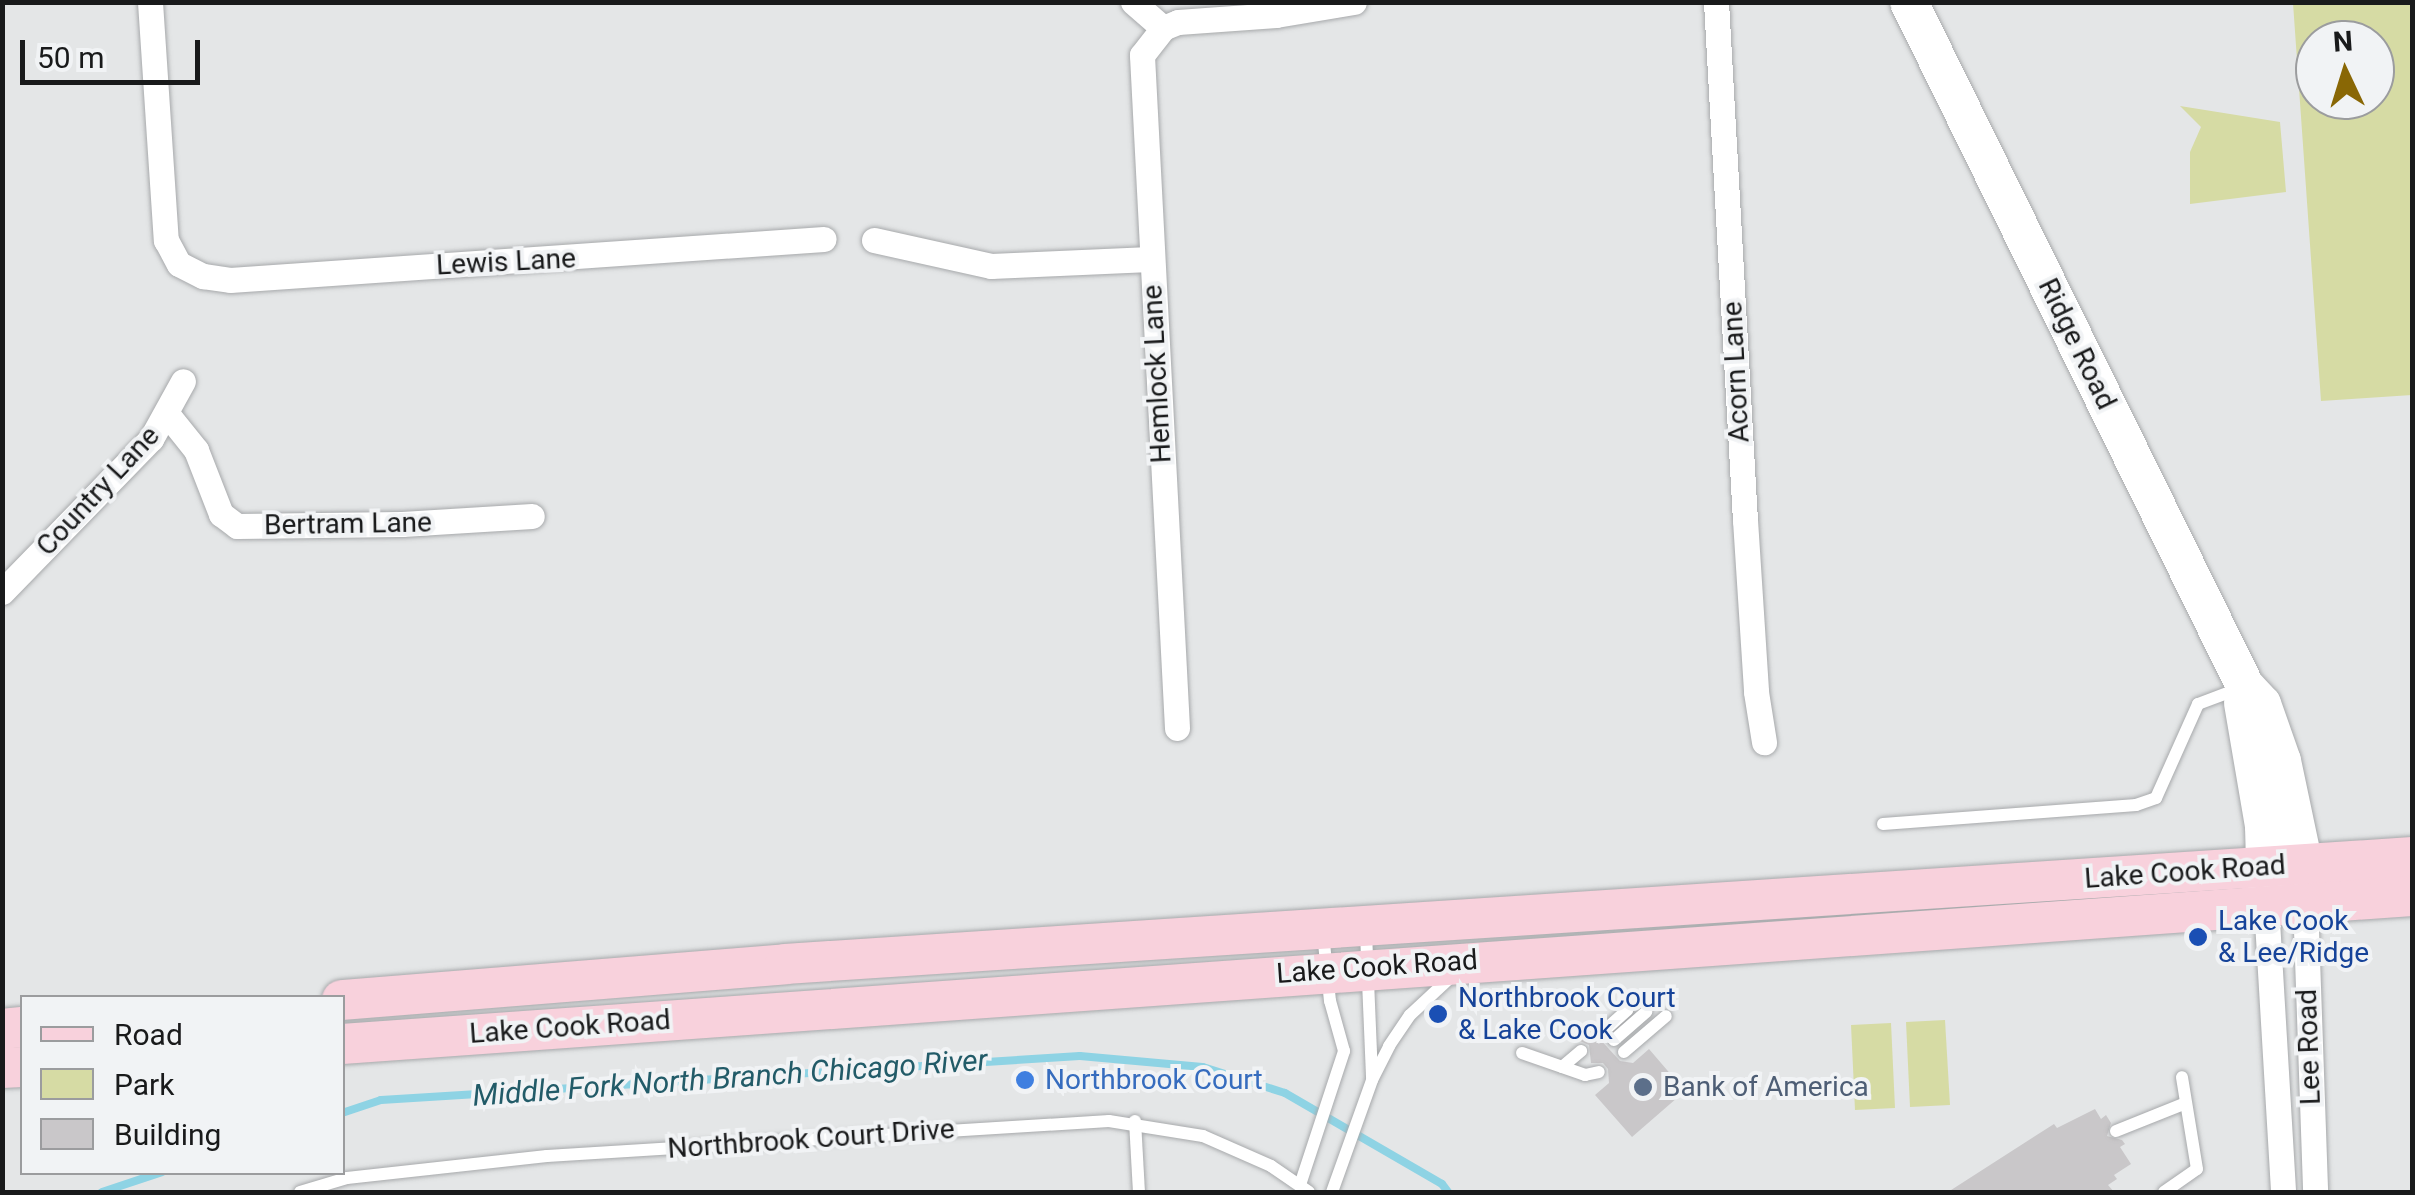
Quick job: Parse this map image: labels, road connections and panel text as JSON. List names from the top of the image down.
{
  "streets": {
    "main road": ["Lake Cook Road"],
    "street": [
      "Lewis Lane",
      "Ridge Road",
      "Acorn Lane",
      "Hemlock Lane",
      "Country Lane",
      "Bertram Lane",
      "Lee Road"
    ],
    "lane": ["Northbrook Court Drive"]
  },
  "crossings": [
    ["Ridge Road", "Lake Cook Road"],
    ["Ridge Road", "Lee Road"],
    ["Country Lane", "Bertram Lane"],
    ["Lake Cook Road", "Lee Road"]
  ],
  "water": ["Middle Fork North Branch Chicago River"],
  "places": [
    "Lake Cook & Lee/Ridge",
    "Northbrook Court & Lake Cook",
    "Northbrook Court",
    "Bank of America"
  ],
  "legend": ["Road", "Park", "Building"],
  "scale_bar": "50 m",
  "north": "top"
}
